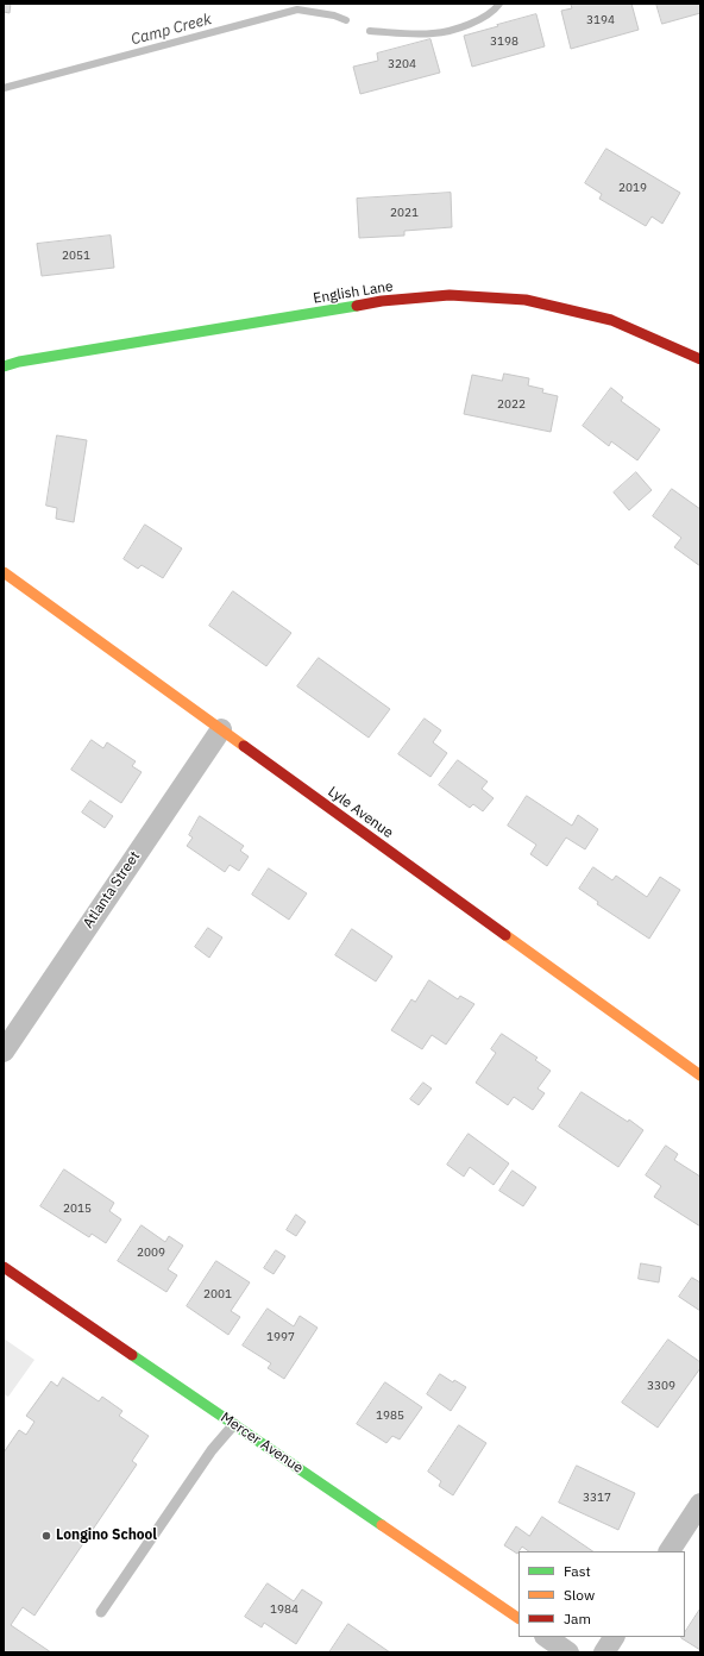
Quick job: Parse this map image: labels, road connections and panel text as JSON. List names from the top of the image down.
{
  "streets": {
    "street": [
      "English Lane",
      "Lyle Avenue",
      "Atlanta Street",
      "Mercer Avenue"
    ]
  },
  "crossings": [
    ["Lyle Avenue", "Atlanta Street"]
  ],
  "water": ["Camp Creek"],
  "places": ["Longino School"],
  "house_numbers": [
    "3194",
    "3198",
    "3204",
    "2019",
    "2021",
    "2051",
    "2022",
    "2015",
    "2009",
    "2001",
    "1997",
    "3309",
    "1985",
    "3317",
    "1984"
  ],
  "legend": ["Fast", "Slow", "Jam"]
}
